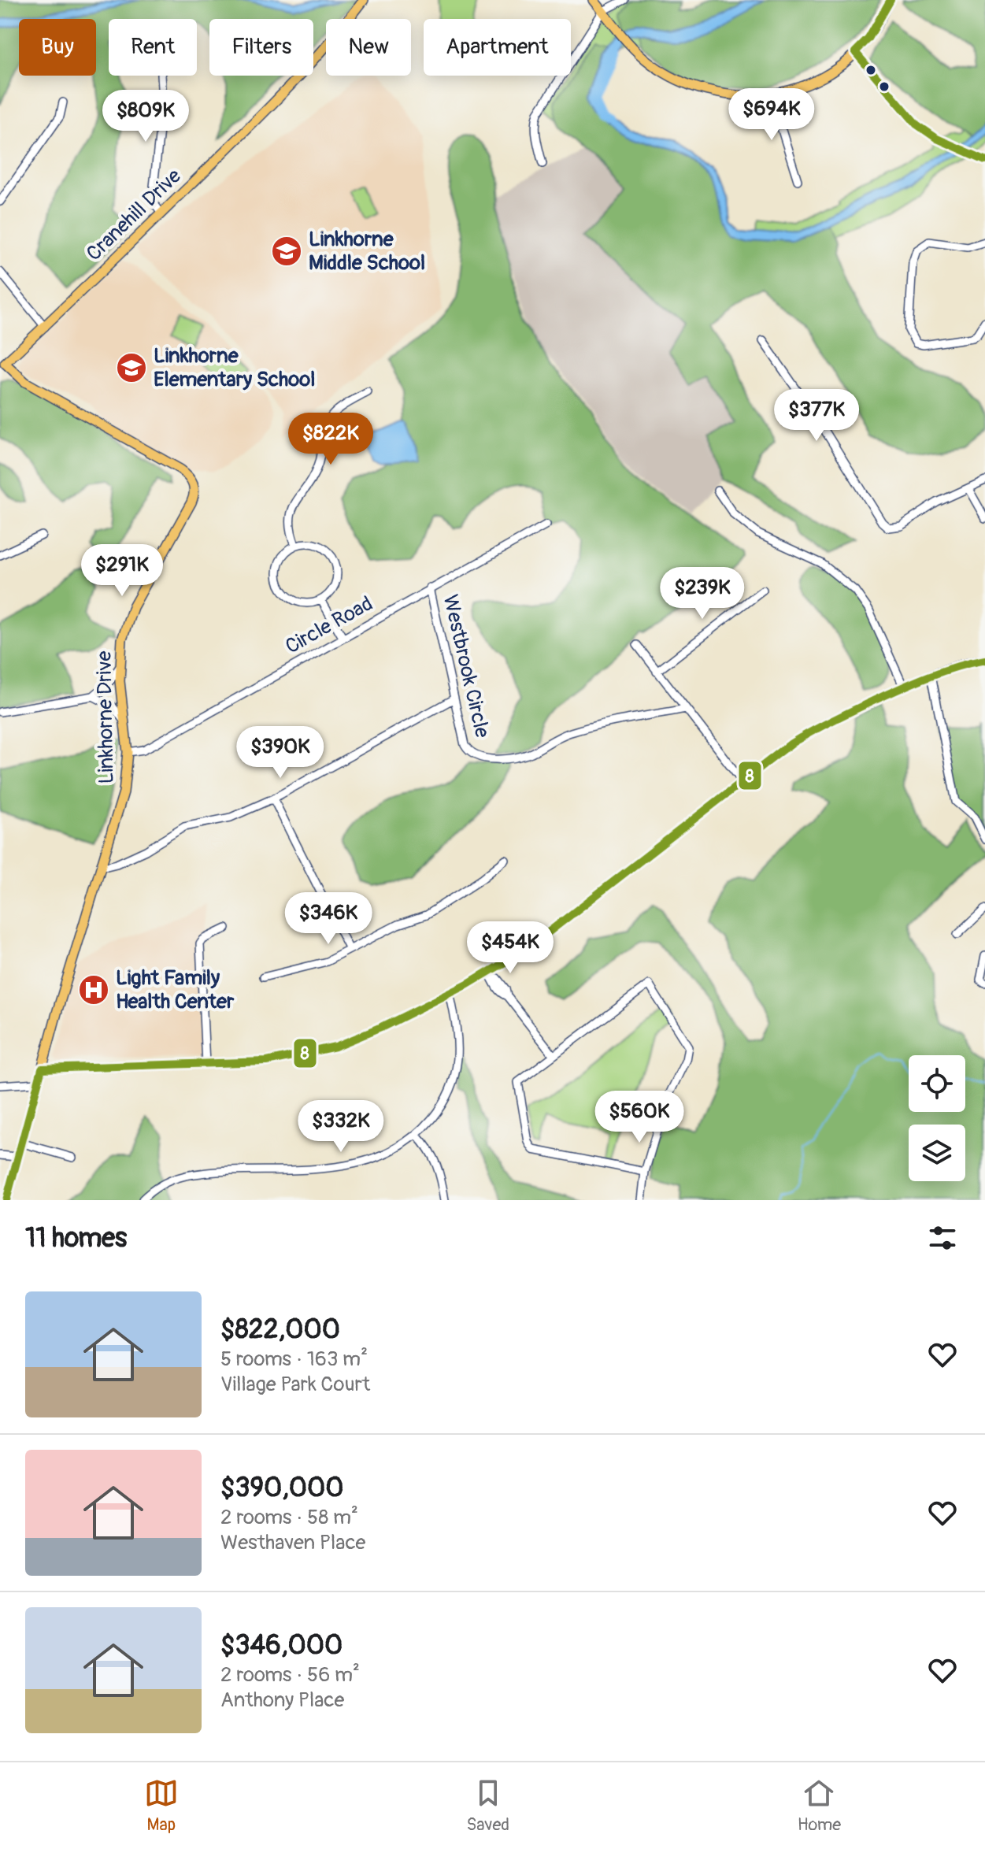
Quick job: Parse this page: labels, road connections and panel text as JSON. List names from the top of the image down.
{
  "streets": {
    "main road": ["Cranehill Drive", "Linkhorne Drive"],
    "street": ["Circle Road", "Westbrook Circle"]
  },
  "crossings": [
    ["Cranehill Drive", "Linkhorne Drive"],
    ["Circle Road", "Westbrook Circle"],
    ["Circle Road", "Linkhorne Drive"]
  ],
  "places": {
    "school or university": ["Linkhorne Middle School", "Linkhorne Elementary School"],
    "hospital": ["Light Family Health Center"]
  },
  "lines": ["transit line 8"],
  "page": {
    "chip": [
      "Buy",
      "Rent",
      "Filters",
      "New",
      "Apartment"
    ],
    "price": [
      "$694K",
      "$809K",
      "$377K",
      "$822K",
      "$291K",
      "$239K",
      "$390K",
      "$346K",
      "$454K",
      "$560K",
      "$332K"
    ],
    "heading": "11 homes",
    "list": [
      {
        "name": "$822,000",
        "note": "5 rooms · 163 m² · Village Park Court"
      },
      {
        "name": "$390,000",
        "note": "2 rooms · 58 m² · Westhaven Place"
      },
      {
        "name": "$346,000",
        "note": "2 rooms · 56 m² · Anthony Place"
      }
    ],
    "tabs": ["Map", "Saved", "Home"]
  }
}
